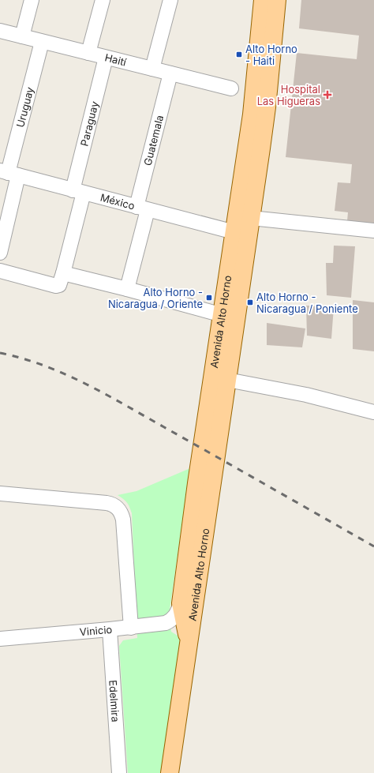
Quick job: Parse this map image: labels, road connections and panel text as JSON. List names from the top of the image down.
{
  "streets": {
    "main road": ["Avenida Alto Horno"],
    "street": [
      "Haití",
      "Uruguay",
      "Paraguay",
      "Guatemala",
      "México",
      "Vinicio",
      "Edelmira"
    ]
  },
  "crossings": [
    ["Haití", "Uruguay"],
    ["Haití", "Paraguay"],
    ["Haití", "Guatemala"],
    ["Uruguay", "México"],
    ["Paraguay", "México"],
    ["Guatemala", "México"],
    ["México", "Avenida Alto Horno"],
    ["Avenida Alto Horno", "Vinicio"],
    ["Vinicio", "Edelmira"]
  ],
  "places": {
    "transit": ["Alto Horno - Haiti", "Alto Horno - Nicaragua / Oriente", "Alto Horno - Nicaragua / Poniente"],
    "health": ["Hospital Las Higueras"]
  }
}
